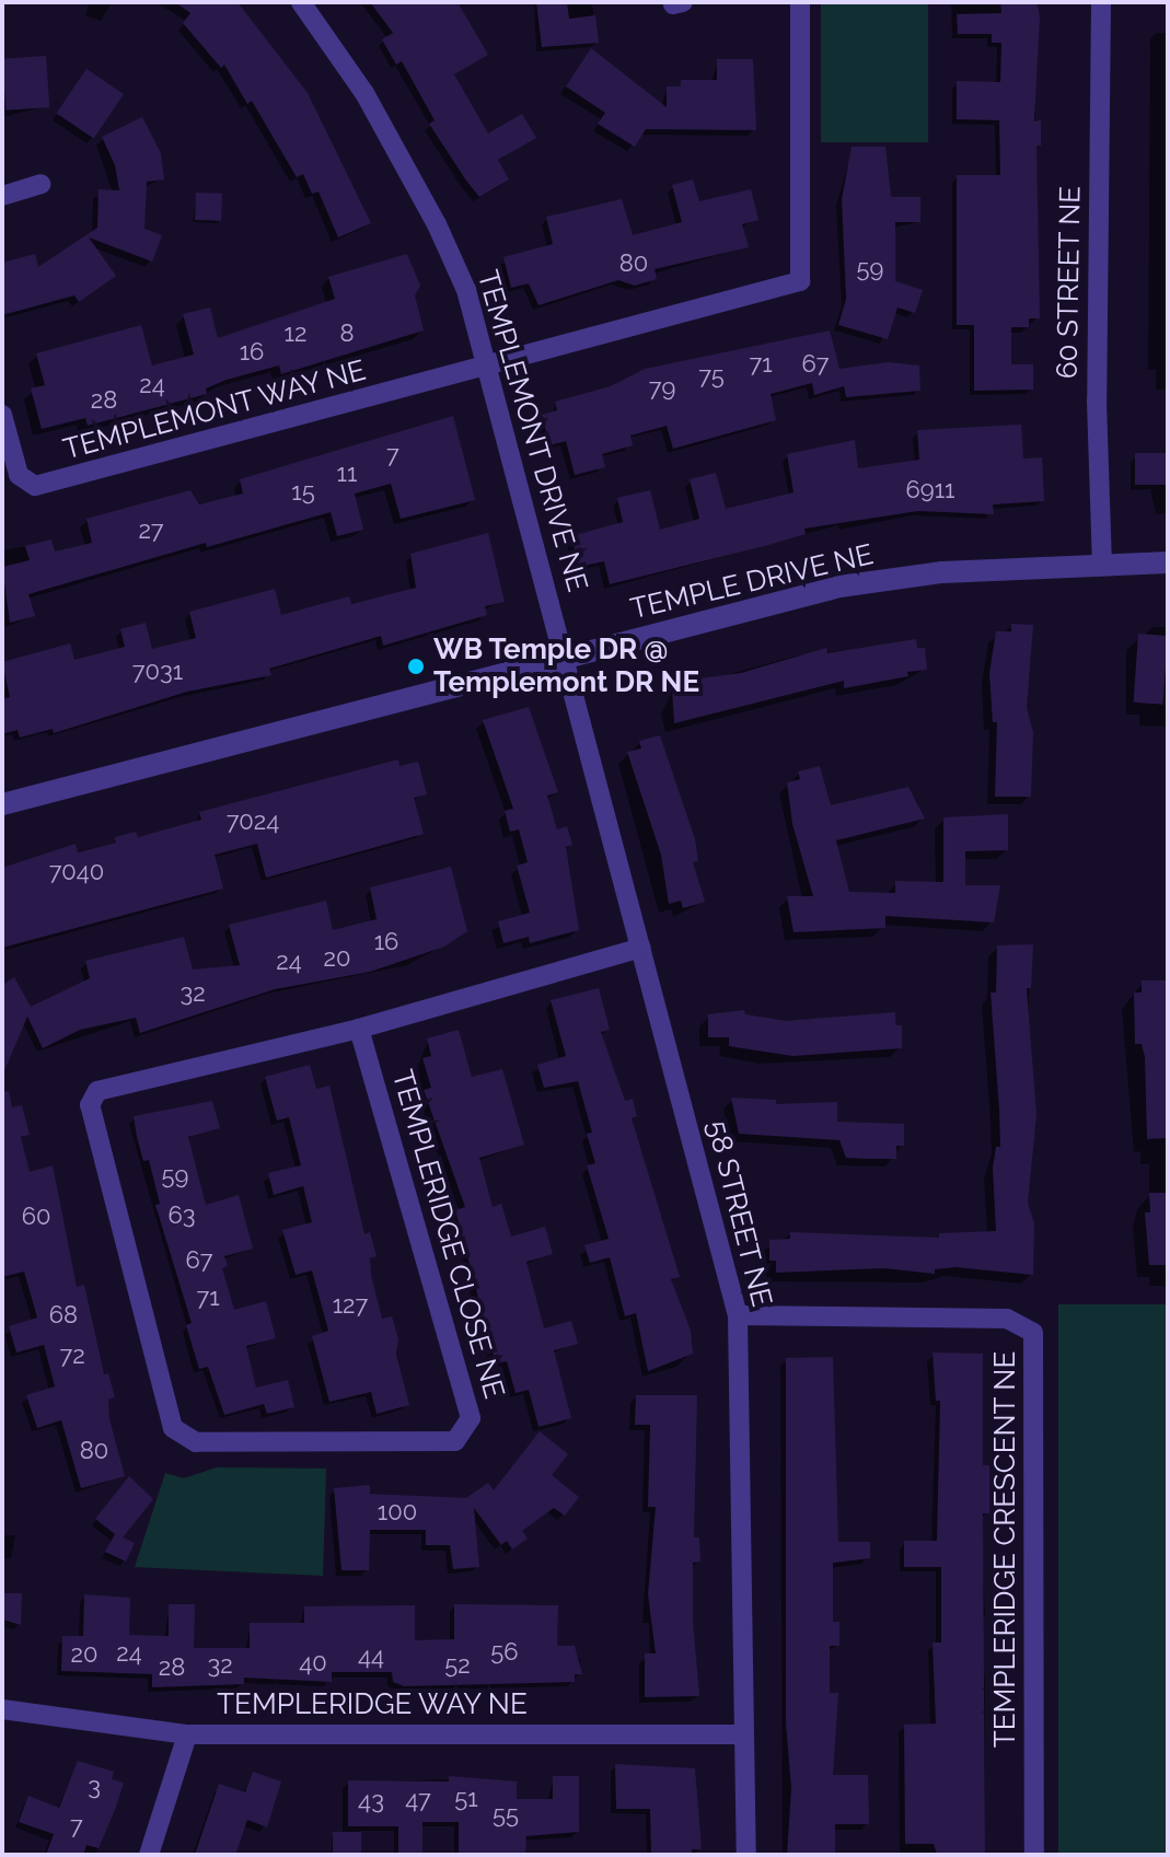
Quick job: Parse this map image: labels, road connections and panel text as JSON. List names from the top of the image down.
{
  "streets": {
    "street": [
      "60 STREET NE",
      "TEMPLEMONT WAY NE",
      "TEMPLEMONT DRIVE NE",
      "TEMPLE DRIVE NE",
      "58 STREET NE",
      "TEMPLERIDGE CLOSE NE",
      "TEMPLERIDGE CRESCENT NE",
      "TEMPLERIDGE WAY NE"
    ]
  },
  "crossings": [
    ["60 STREET NE", "TEMPLE DRIVE NE"],
    ["TEMPLEMONT WAY NE", "TEMPLEMONT DRIVE NE"],
    ["TEMPLEMONT DRIVE NE", "TEMPLE DRIVE NE"],
    ["TEMPLEMONT DRIVE NE", "58 STREET NE"],
    ["TEMPLE DRIVE NE", "58 STREET NE"],
    ["58 STREET NE", "TEMPLERIDGE CLOSE NE"],
    ["58 STREET NE", "TEMPLERIDGE CRESCENT NE"],
    ["58 STREET NE", "TEMPLERIDGE WAY NE"]
  ],
  "places": ["WB Temple DR @ Templemont DR NE"],
  "house_numbers": [
    "80",
    "59",
    "12",
    "8",
    "16",
    "71",
    "67",
    "75",
    "24",
    "79",
    "28",
    "7",
    "11",
    "6911",
    "15",
    "27",
    "7031",
    "7024",
    "7040",
    "16",
    "20",
    "24",
    "32",
    "59",
    "63",
    "60",
    "67",
    "71",
    "127",
    "68",
    "72",
    "80",
    "100",
    "56",
    "24",
    "20",
    "44",
    "40",
    "32",
    "52",
    "28",
    "3",
    "51",
    "47",
    "43",
    "55",
    "7"
  ]
}
